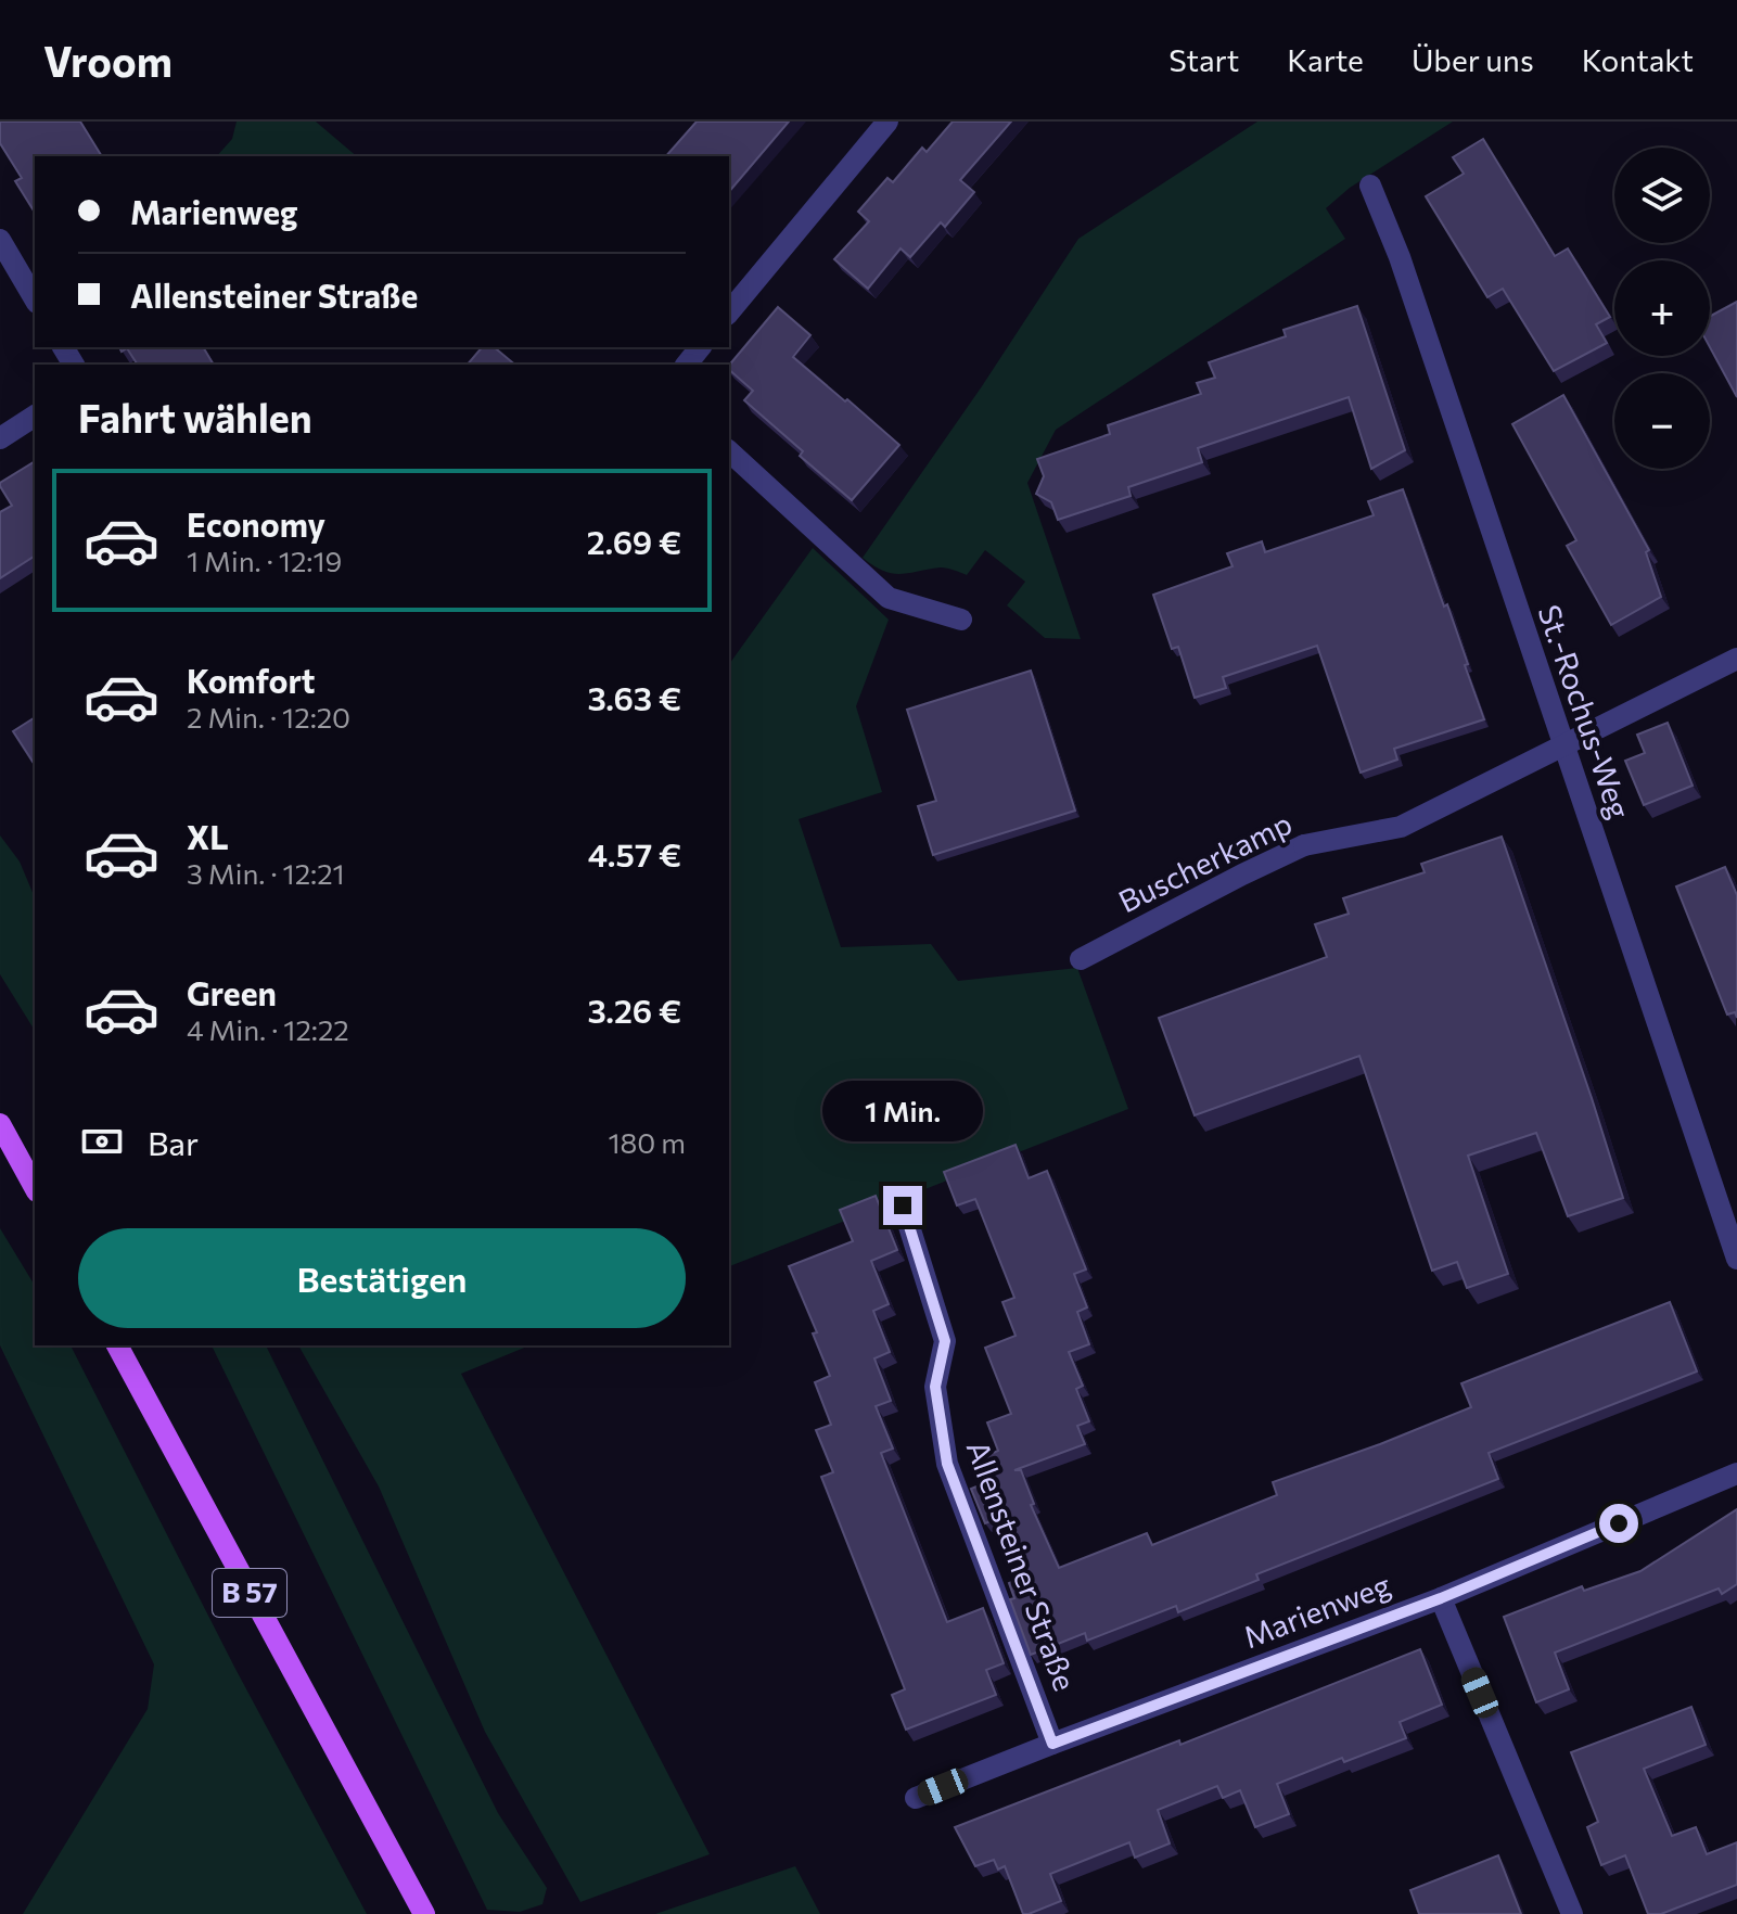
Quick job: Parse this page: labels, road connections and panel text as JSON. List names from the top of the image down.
{
  "streets": {
    "main road": ["B 57"],
    "street": [
      "St.-Rochus-Weg",
      "Buscherkamp",
      "Allensteiner Straße",
      "Marienweg"
    ]
  },
  "crossings": [
    ["St.-Rochus-Weg", "Buscherkamp"],
    ["Allensteiner Straße", "Marienweg"]
  ],
  "page": {
    "header": "Vroom",
    "nav": [
      "Start",
      "Karte",
      "Über uns",
      "Kontakt"
    ],
    "map_buttons": ["+", "−"],
    "banner": ["Marienweg", "Allensteiner Straße"],
    "heading": "Fahrt wählen",
    "list": [
      {
        "name": "Economy",
        "note": "1 Min. · 12:19",
        "value": "2.69 €"
      },
      {
        "name": "Komfort",
        "note": "2 Min. · 12:20",
        "value": "3.63 €"
      },
      {
        "name": "XL",
        "note": "3 Min. · 12:21",
        "value": "4.57 €"
      },
      {
        "name": "Green",
        "note": "4 Min. · 12:22",
        "value": "3.26 €"
      }
    ],
    "bubble": "1 Min.",
    "pay": ["Bar", "180 m"],
    "buttons": "Bestätigen"
  }
}
